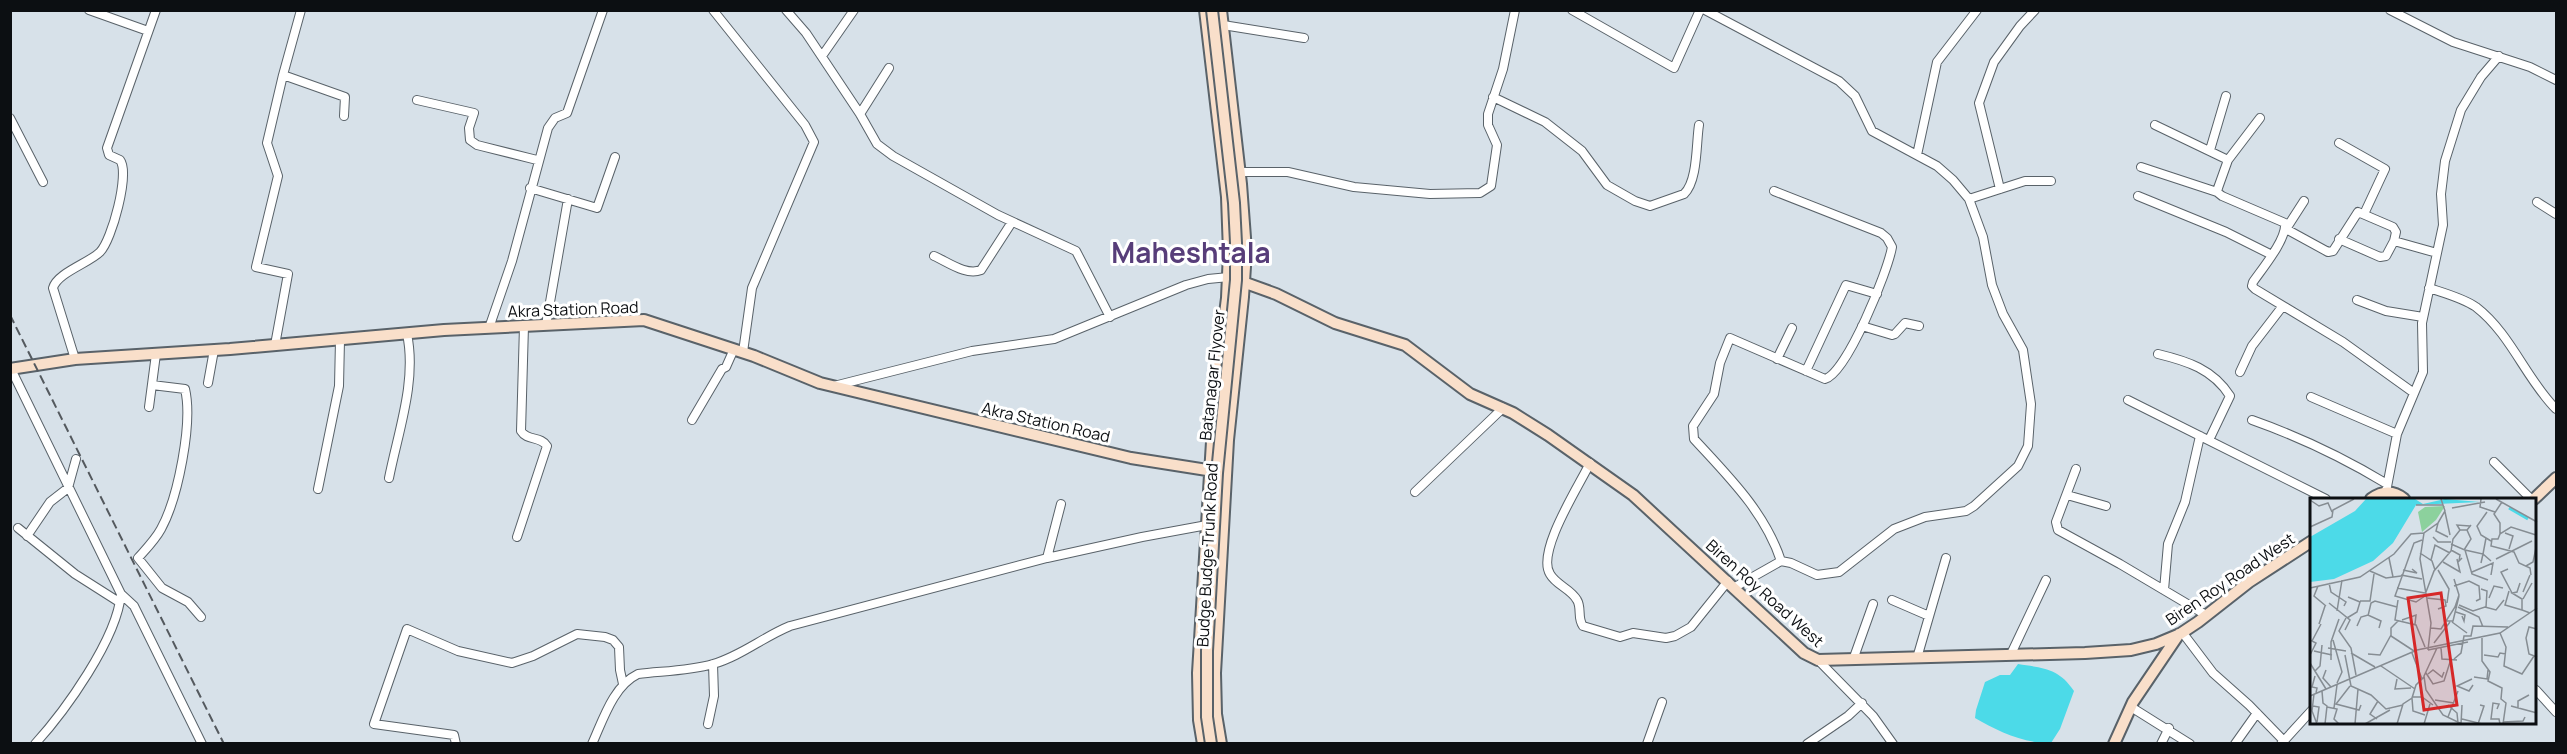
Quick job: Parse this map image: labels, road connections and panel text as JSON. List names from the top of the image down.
{
  "streets": {
    "main road": [
      "Akra Station Road",
      "Batanagar Flyover",
      "Budge Budge Trunk Road",
      "Biren Roy Road West"
    ]
  },
  "crossings": [
    ["Akra Station Road", "Budge Budge Trunk Road"],
    ["Budge Budge Trunk Road", "Biren Roy Road West"]
  ],
  "districts": ["Maheshtala"]
}
